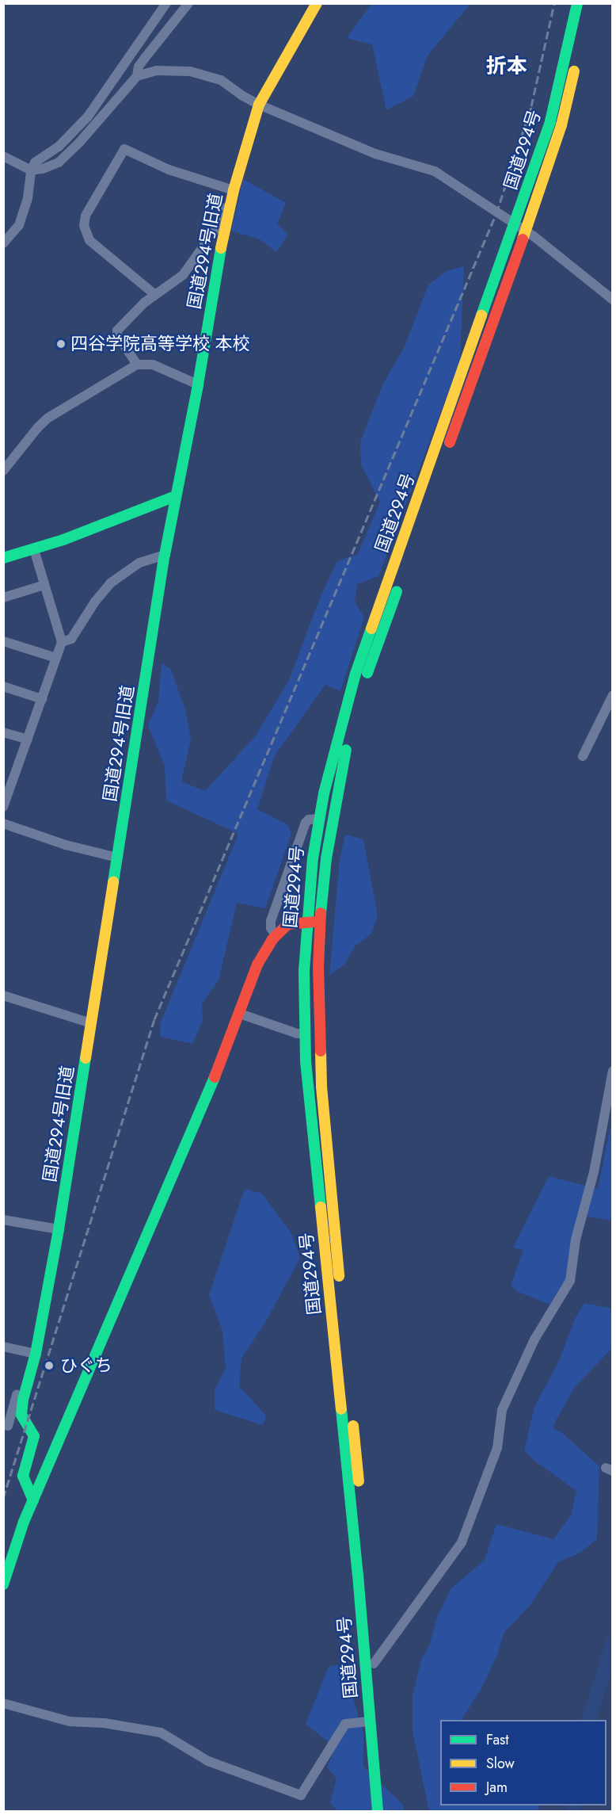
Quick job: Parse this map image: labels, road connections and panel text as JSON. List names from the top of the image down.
{
  "streets": {
    "main road": ["国道294号", "国道294号旧道"]
  },
  "districts": ["折本"],
  "places": ["四谷学院高等学校 本校", "ひぐち"],
  "legend": ["Fast", "Slow", "Jam"]
}
